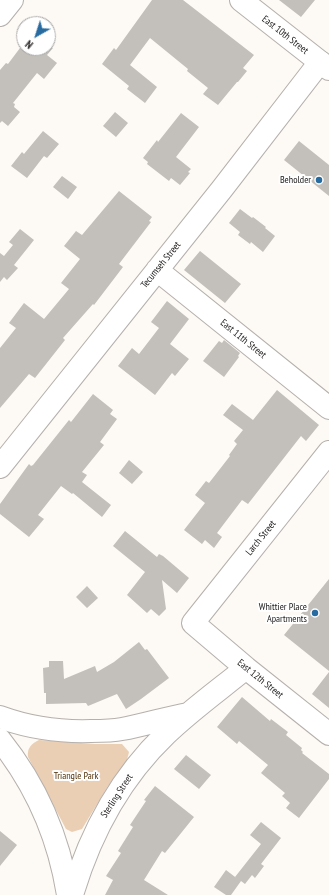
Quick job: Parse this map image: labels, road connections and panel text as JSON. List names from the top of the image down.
{
  "streets": {
    "street": [
      "East 10th Street",
      "Tecumseh Street",
      "East 11th Street",
      "Larch Street",
      "East 12th Street",
      "Sterling Street"
    ]
  },
  "crossings": [
    ["East 10th Street", "Tecumseh Street"],
    ["Tecumseh Street", "East 11th Street"],
    ["Larch Street", "East 12th Street"],
    ["East 12th Street", "Sterling Street"]
  ],
  "parks": ["Triangle Park"],
  "places": ["Beholder", "Whittier Place Apartments"],
  "north": "bottom left"
}
